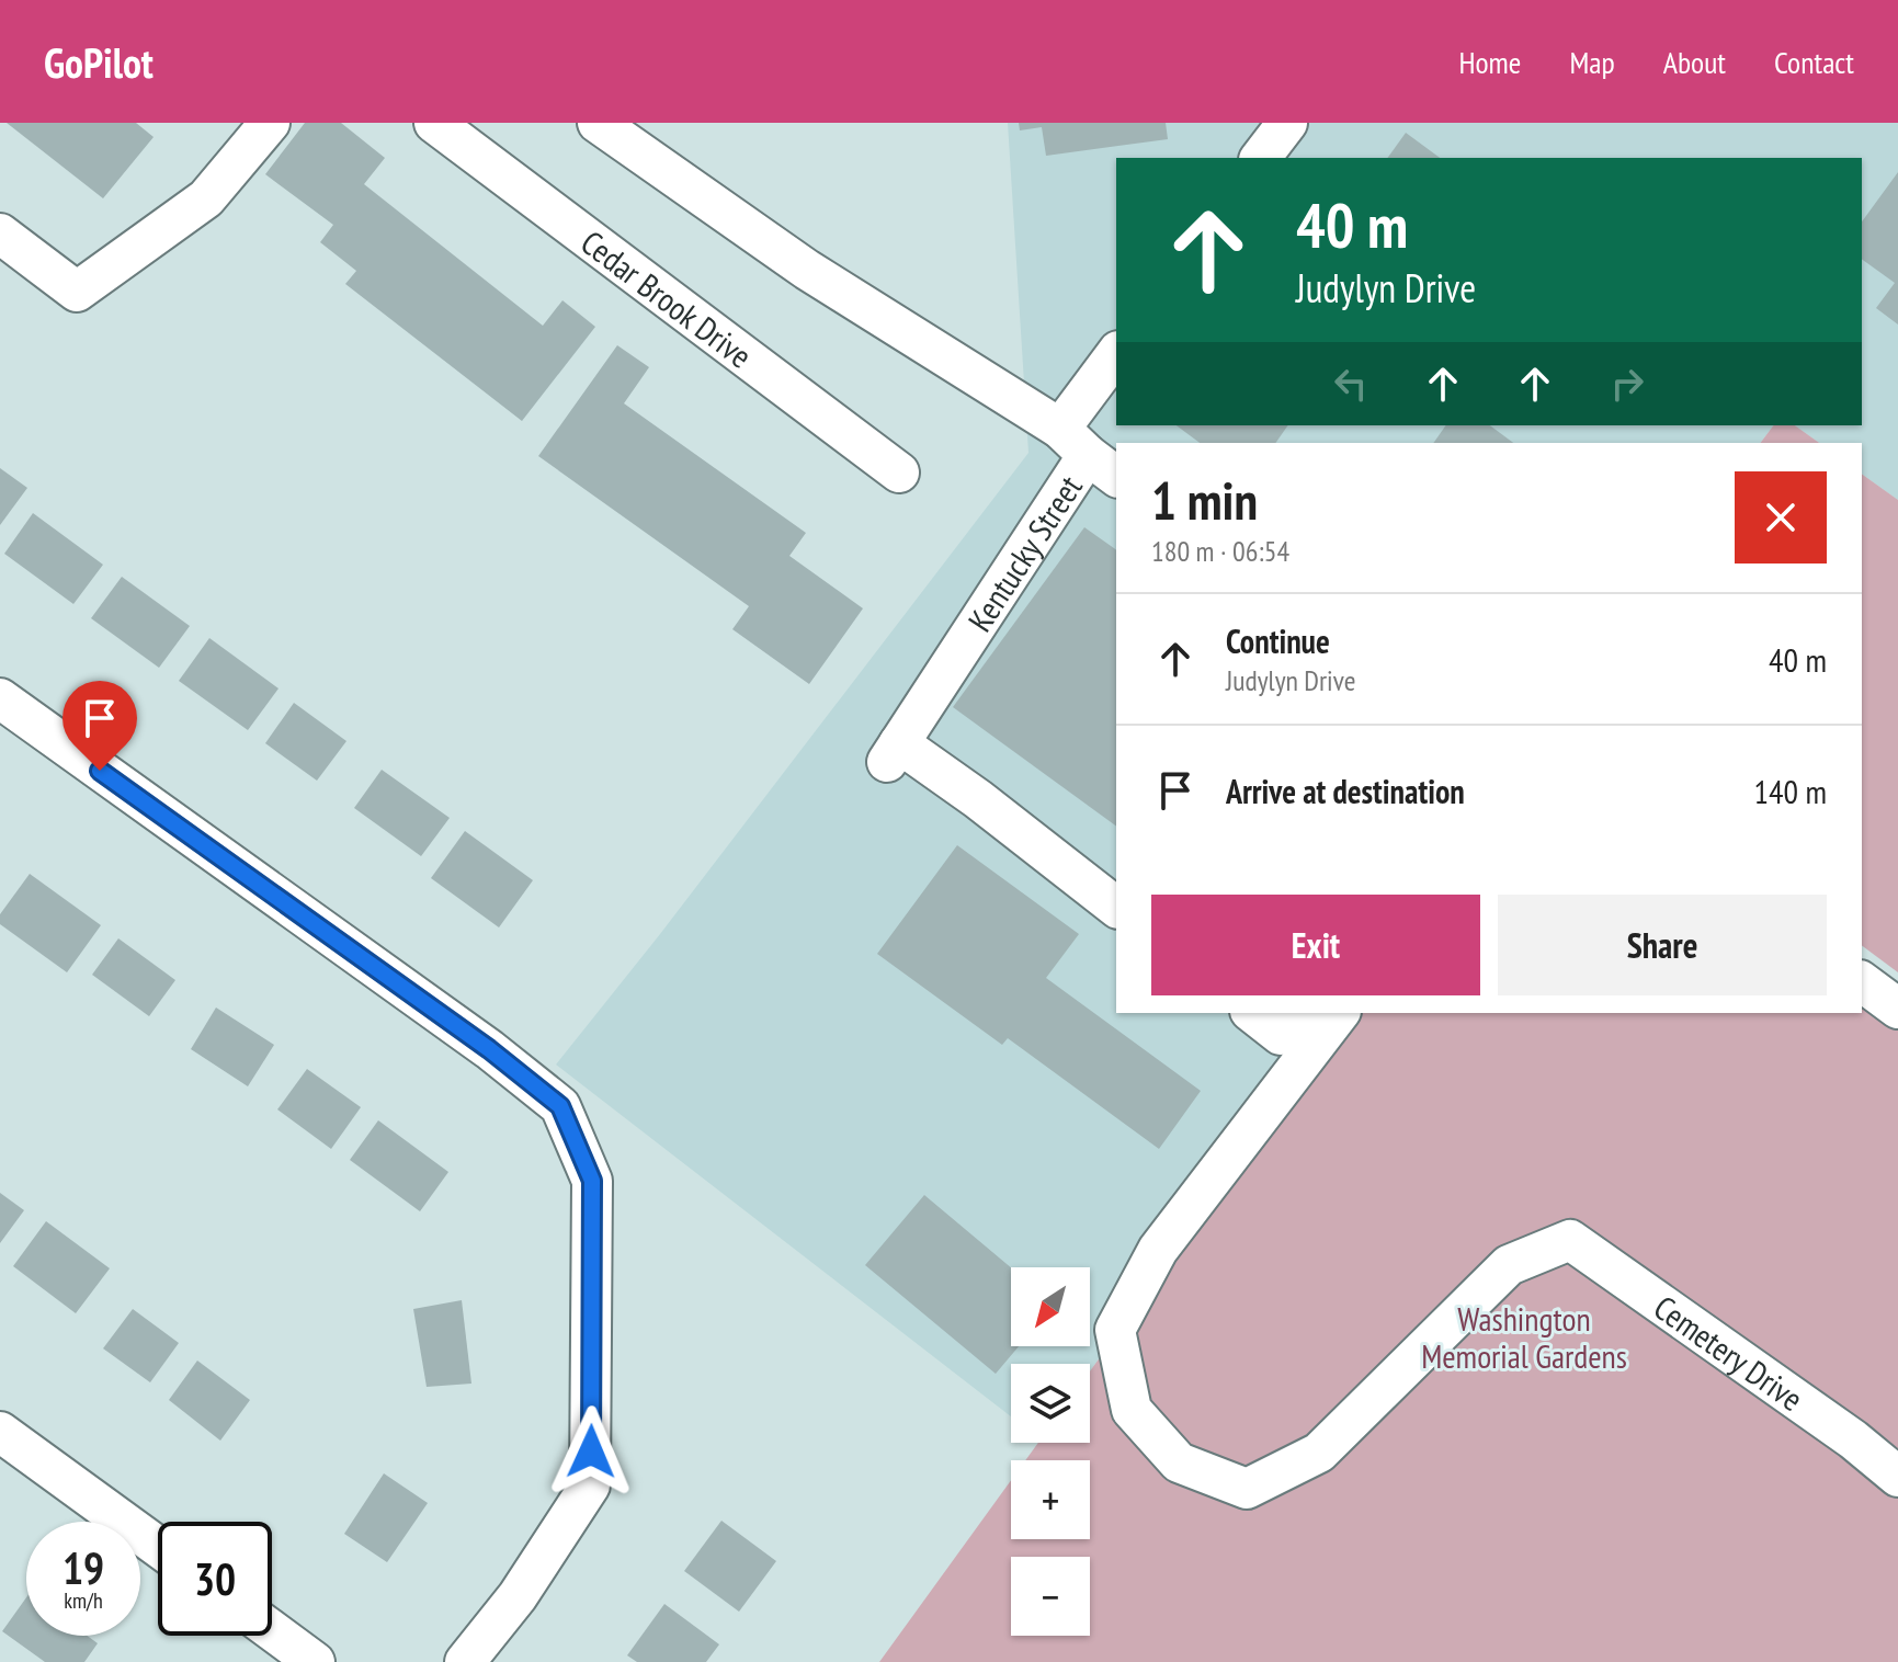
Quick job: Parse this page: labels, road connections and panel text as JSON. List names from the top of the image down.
{
  "streets": {
    "street": ["Cedar Brook Drive", "Kentucky Street", "Cemetery Drive"]
  },
  "parks": ["Washington Memorial Gardens"],
  "north": "bottom left",
  "page": {
    "header": "GoPilot",
    "nav": [
      "Home",
      "Map",
      "About",
      "Contact"
    ],
    "turn": ["40 m", "Judylyn Drive"],
    "heading": ["1 min", "180 m · 06:54"],
    "list": [
      {
        "name": "Continue",
        "note": "Judylyn Drive",
        "value": "40 m"
      },
      {
        "name": "Arrive at destination",
        "value": "140 m"
      }
    ],
    "buttons": ["Exit", "Share"],
    "map_buttons": ["+", "−"],
    "speed": "19 km/h",
    "limit": "30"
  }
}
